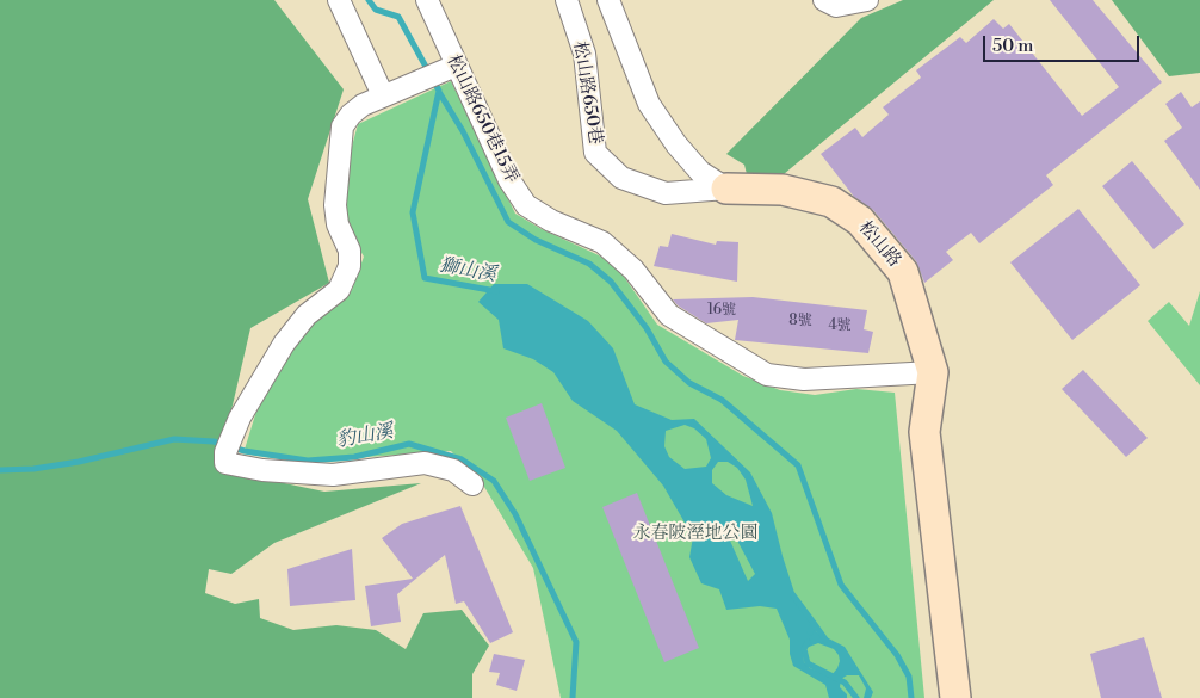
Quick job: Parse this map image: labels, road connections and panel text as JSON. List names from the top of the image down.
{
  "streets": {
    "street": ["松山路650巷", "松山路650巷15弄", "松山路"]
  },
  "crossings": [
    ["松山路650巷", "松山路"],
    ["松山路650巷15弄", "松山路"]
  ],
  "water": ["獅山溪", "豹山溪"],
  "parks": ["永春陂溼地公園"],
  "house_numbers": ["16號", "8號", "4號"],
  "scale_bar": "50 m"
}
